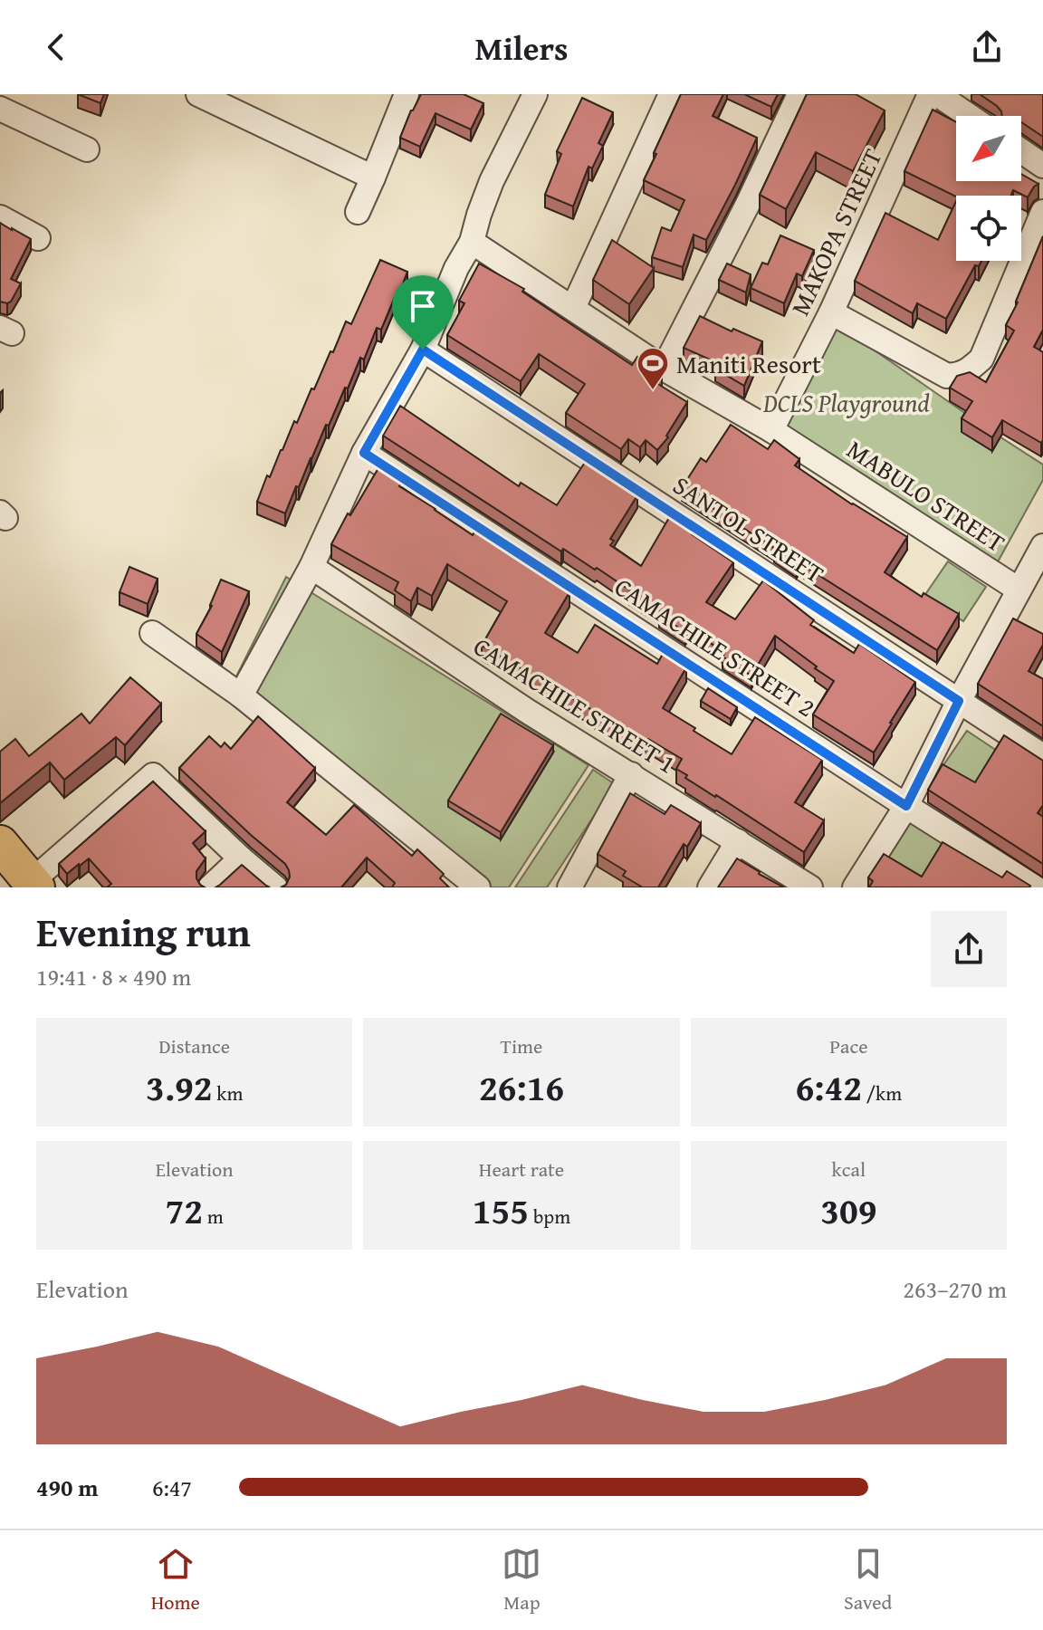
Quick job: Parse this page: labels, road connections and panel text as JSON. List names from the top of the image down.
{
  "streets": {
    "street": [
      "MAKOPA STREET",
      "MABULO STREET",
      "SANTOL STREET",
      "CAMACHILE STREET 2",
      "CAMACHILE STREET 1"
    ]
  },
  "crossings": [
    ["MAKOPA STREET", "MABULO STREET"]
  ],
  "parks": ["DCLS Playground"],
  "places": {
    "sports": ["Maniti Resort"]
  },
  "north": "bottom left",
  "page": {
    "header": "Milers",
    "heading": ["Evening run", "19:41 · 8 × 490 m"],
    "stats": [
      ["Distance", "3.92 km"],
      ["Time", "26:16"],
      ["Pace", "6:42 /km"],
      ["Elevation", "72 m"],
      ["Heart rate", "155 bpm"],
      ["kcal", "309"]
    ],
    "chart": ["Elevation", "263–270 m"],
    "list": [
      {
        "name": "490 m",
        "note": "6:47"
      }
    ],
    "tabs": ["Home", "Map", "Saved"]
  }
}
